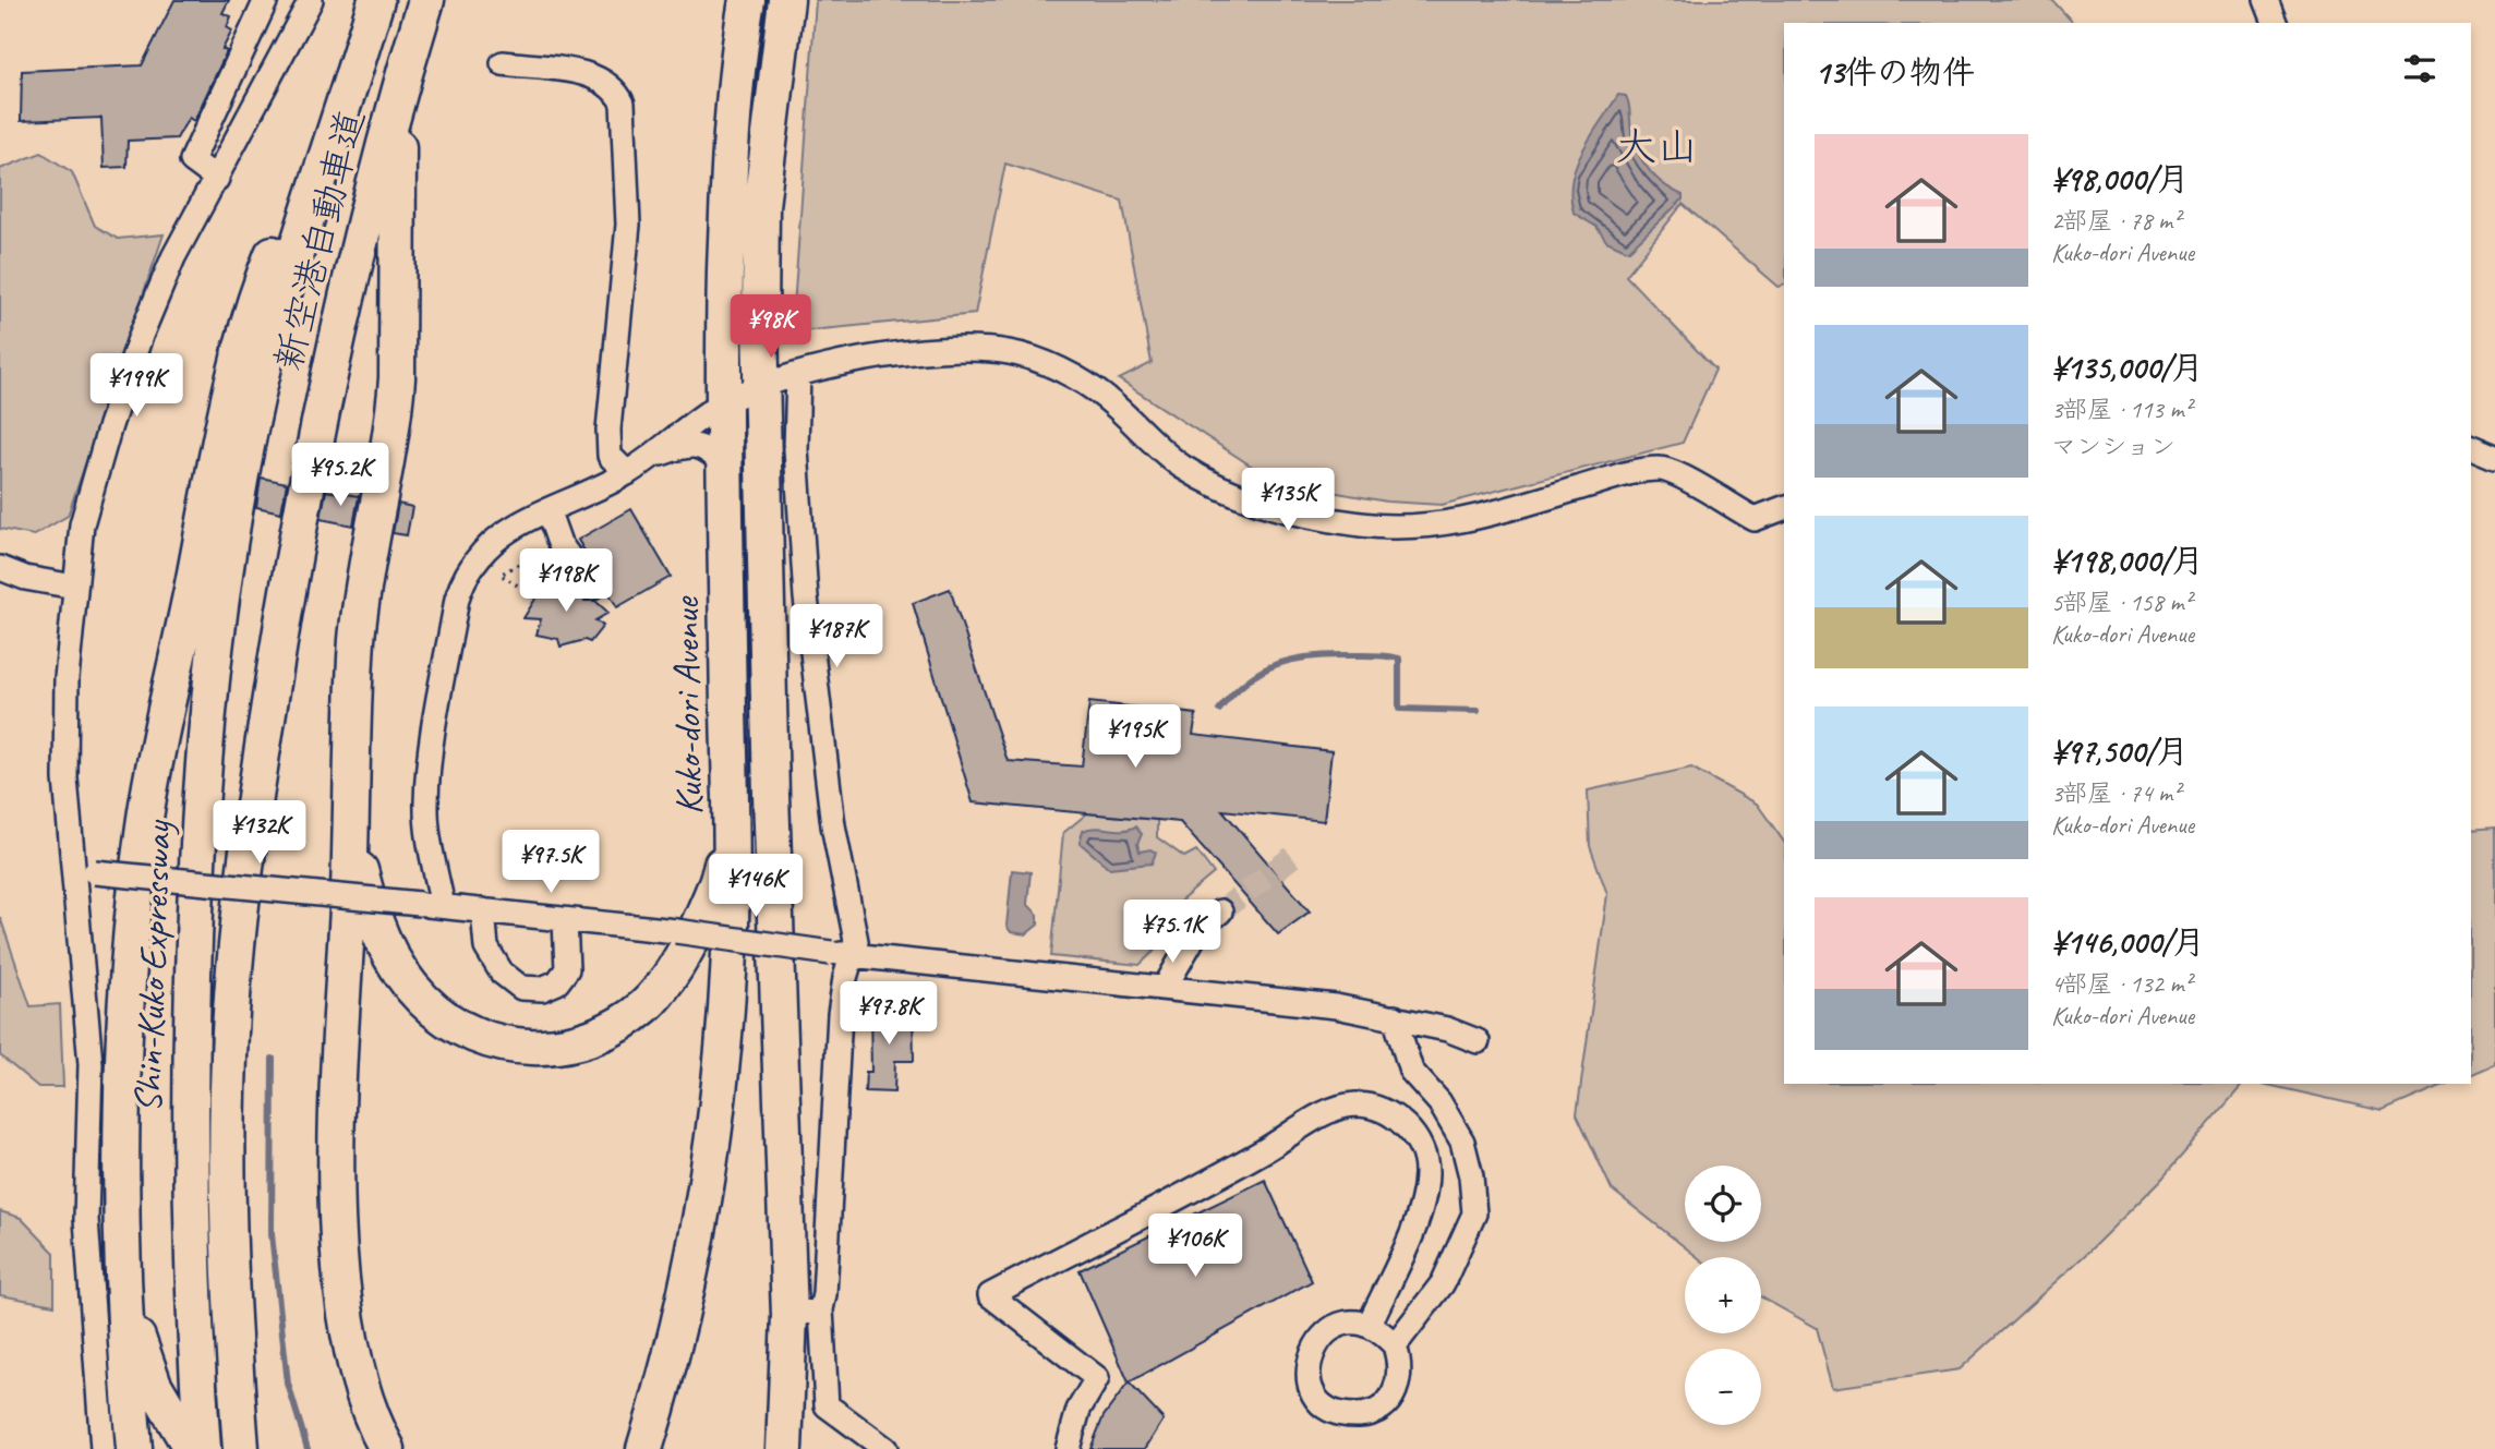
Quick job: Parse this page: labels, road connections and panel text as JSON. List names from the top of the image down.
{
  "streets": {
    "highway": ["新空港自動車道", "Kuko-dori Avenue"]
  },
  "districts": ["大山"],
  "page": {
    "heading": "13件の物件",
    "list": [
      {
        "name": "¥98,000/月",
        "note": "2部屋 · 78 m² · Kuko-dori Avenue"
      },
      {
        "name": "¥135,000/月",
        "note": "3部屋 · 113 m² · マンション"
      },
      {
        "name": "¥198,000/月",
        "note": "5部屋 · 158 m² · Kuko-dori Avenue"
      },
      {
        "name": "¥97,500/月",
        "note": "3部屋 · 74 m² · Kuko-dori Avenue"
      },
      {
        "name": "¥146,000/月",
        "note": "4部屋 · 132 m² · Kuko-dori Avenue"
      }
    ],
    "price": [
      "¥98K",
      "¥199K",
      "¥95.2K",
      "¥135K",
      "¥198K",
      "¥187K",
      "¥195K",
      "¥132K",
      "¥97.5K",
      "¥146K",
      "¥75.1K",
      "¥97.8K",
      "¥106K"
    ],
    "map_buttons": ["+", "−"]
  }
}
